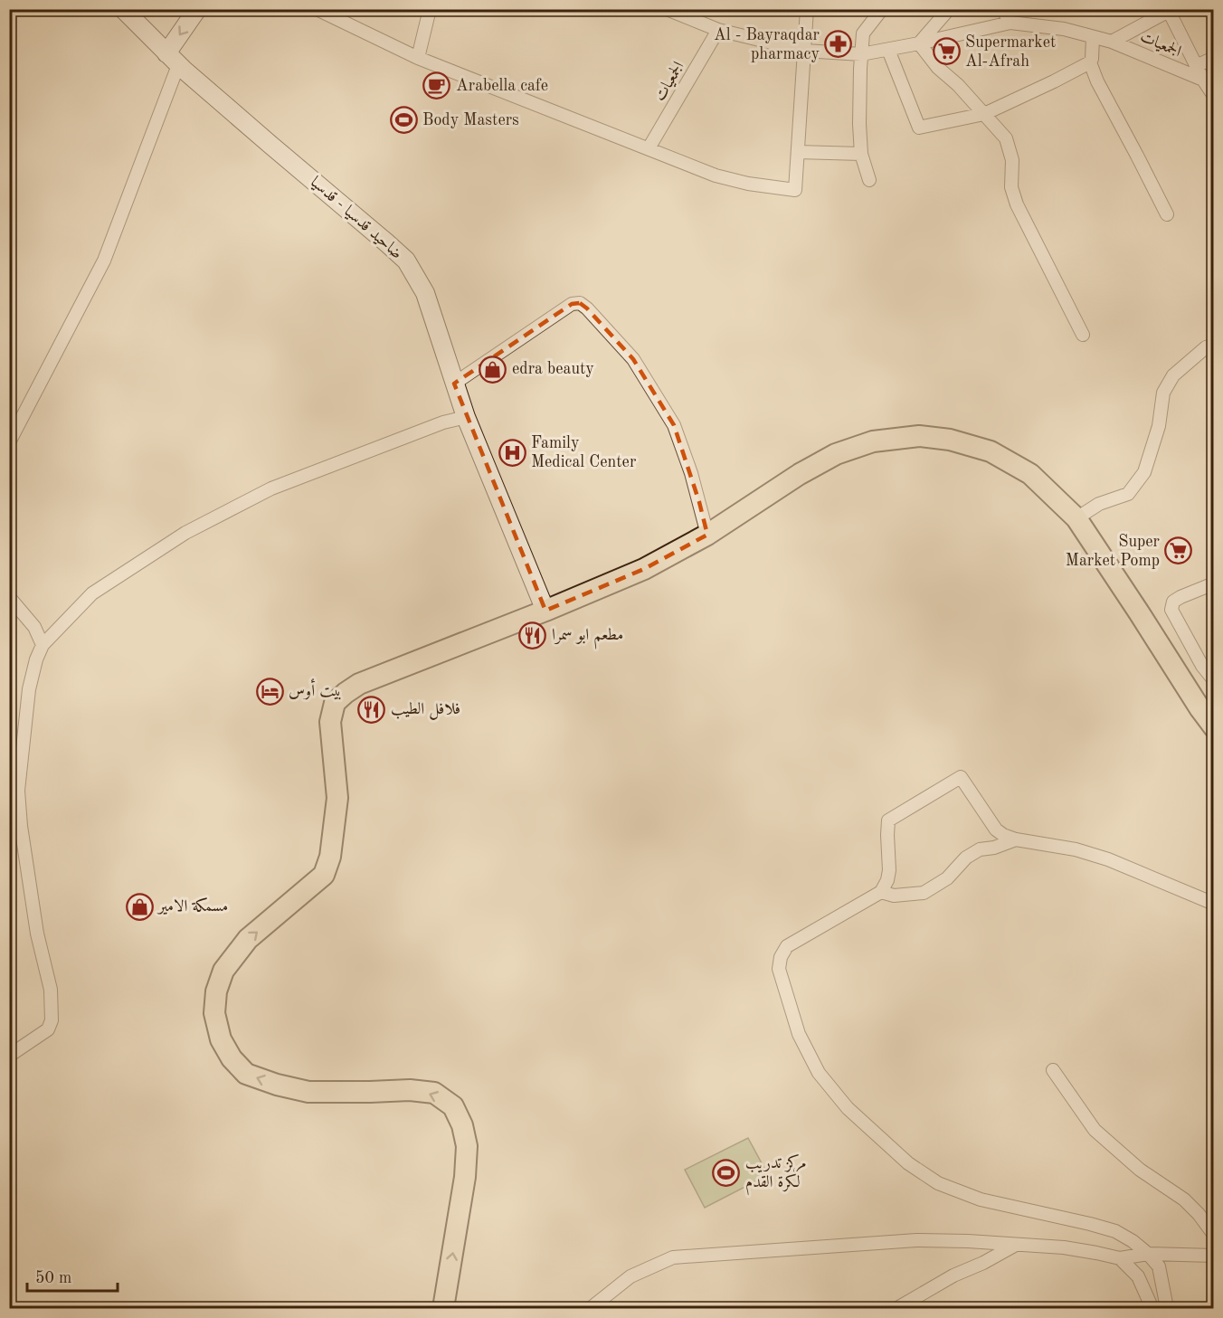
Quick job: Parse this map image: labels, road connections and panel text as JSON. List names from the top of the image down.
{
  "streets": {
    "main road": ["ضاحيد قدسيا - قدسيا"],
    "street": ["الجمعيات"]
  },
  "places": {
    "pharmacy": ["Al - Bayraqdar pharmacy"],
    "supermarket": ["Supermarket Al-Afrah", "Super Market Pomp"],
    "cafe": ["Arabella cafe"],
    "sports": ["Body Masters", "مركز تدريب لكرة القدم"],
    "shop": ["edra beauty", "مسمكة الامير"],
    "hospital": ["Family Medical Center"],
    "restaurant": ["مطعم ابو سمرا", "فلافل الطيب"],
    "hotel": ["بيت أوس"]
  },
  "scale_bar": "50 m"
}
